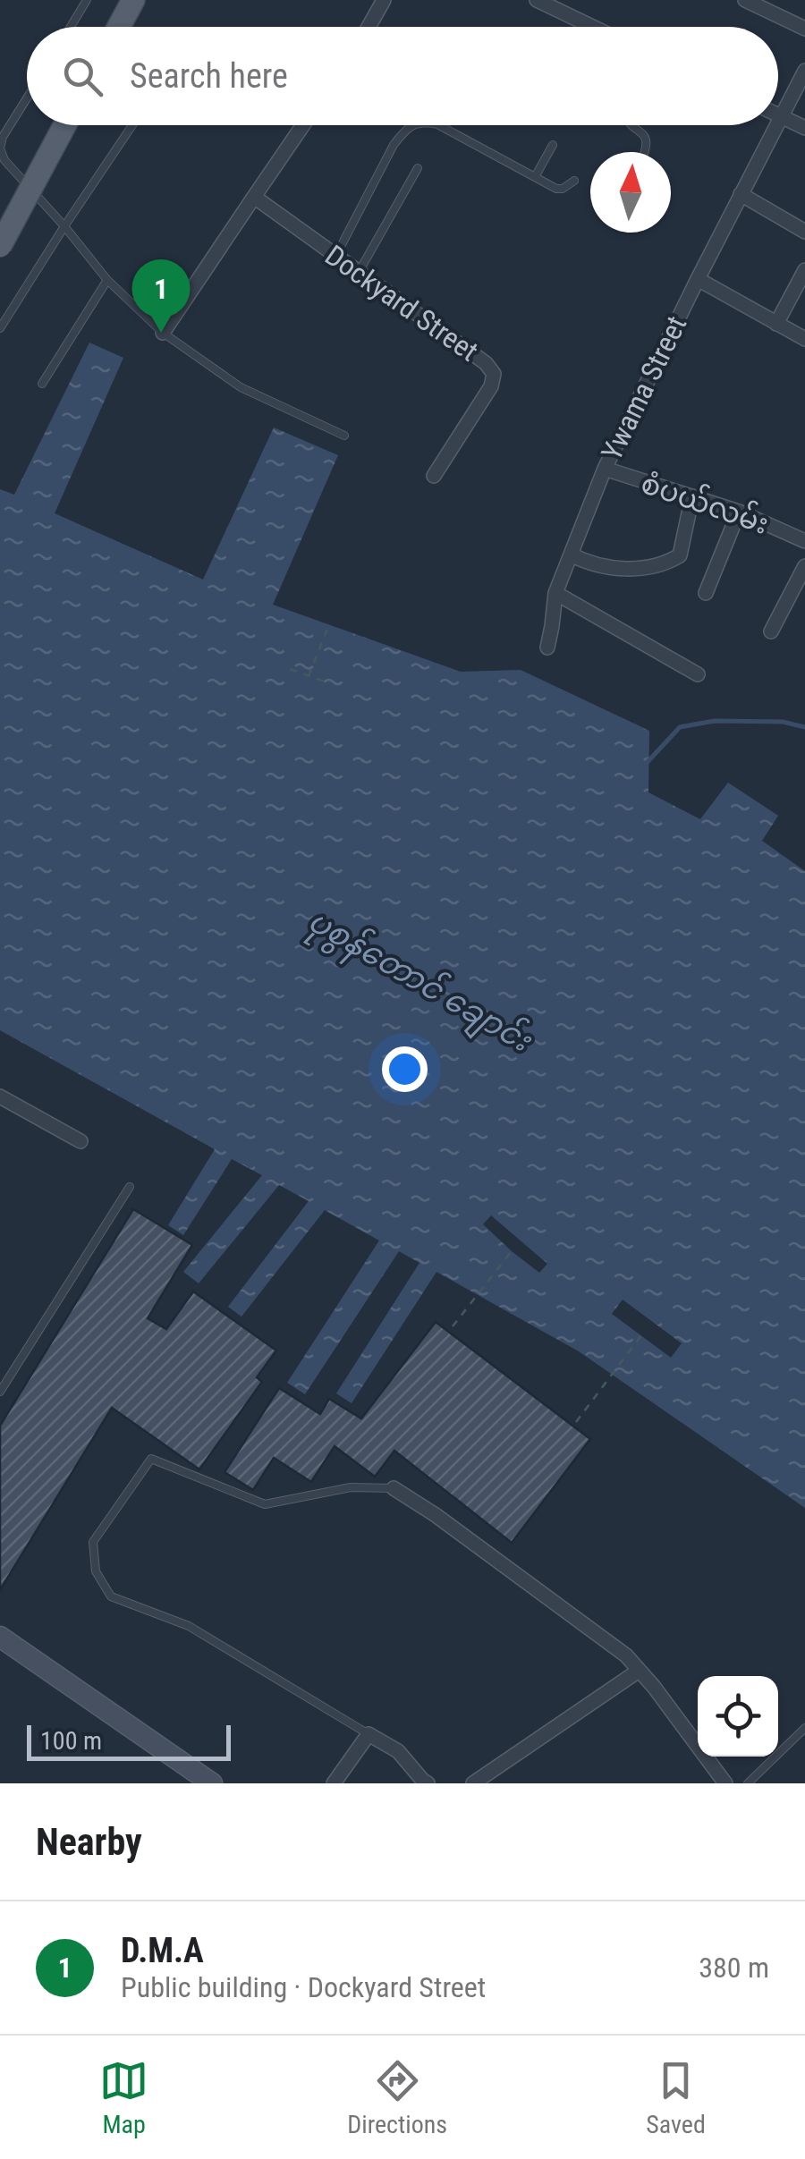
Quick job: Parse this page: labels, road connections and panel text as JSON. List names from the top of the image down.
{
  "streets": {
    "street": ["Dockyard Street", "Ywama Street", "စံပယ်လမ်း"]
  },
  "crossings": [
    ["Ywama Street", "စံပယ်လမ်း"]
  ],
  "water": ["ပုစွန်တောင် ချောင်း"],
  "scale_bar": "100 m",
  "north": "top",
  "page": {
    "search": "Search here",
    "pins": "1",
    "scale": "100 m",
    "heading": "Nearby",
    "list": [
      {
        "mark": "1",
        "name": "D.M.A",
        "note": "Public building · Dockyard Street",
        "value": "380 m"
      }
    ],
    "nav": ["Map", "Directions", "Saved"]
  }
}
